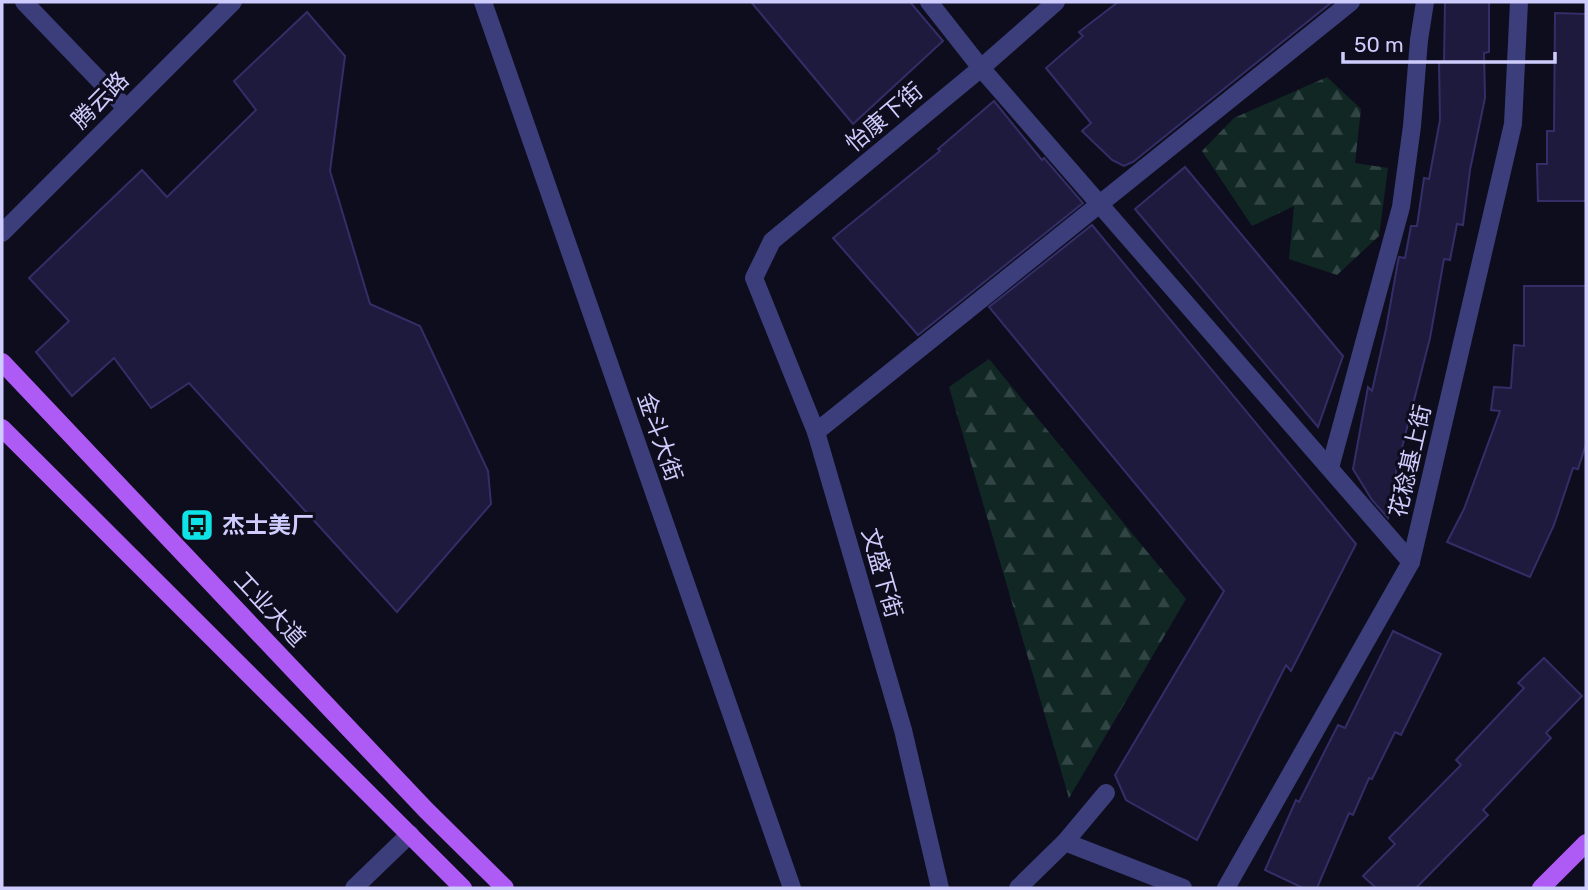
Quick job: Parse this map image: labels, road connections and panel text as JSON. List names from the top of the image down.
{
  "streets": {
    "main road": ["工业大道"],
    "street": [
      "腾云路",
      "怡康下街",
      "金斗大街",
      "花稔基上街",
      "文盛下街"
    ]
  },
  "crossings": [
    ["怡康下街", "文盛下街"]
  ],
  "places": {
    "bus stop": ["杰士美厂"]
  },
  "scale_bar": "50 m"
}
